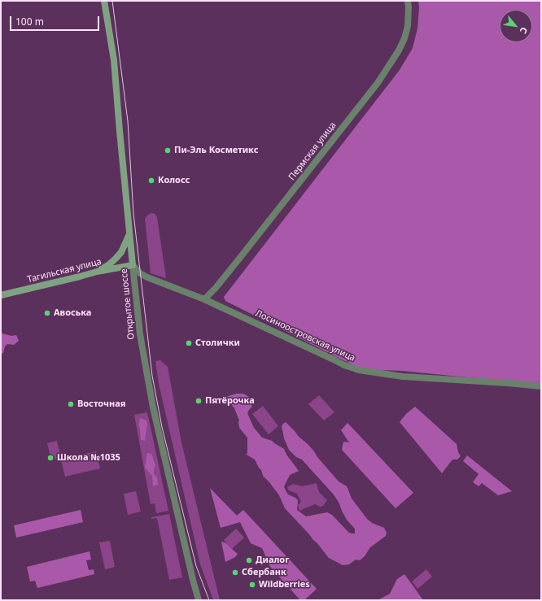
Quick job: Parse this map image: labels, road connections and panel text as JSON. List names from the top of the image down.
{
  "streets": {
    "main road": ["Тагильская улица", "Открытое шоссе"],
    "street": ["Пермская улица", "Лосиноостровская улица"]
  },
  "crossings": [
    ["Пермская улица", "Лосиноостровская улица"],
    ["Тагильская улица", "Открытое шоссе"],
    ["Тагильская улица", "Лосиноостровская улица"],
    ["Открытое шоссе", "Лосиноостровская улица"]
  ],
  "places": [
    "Пи-Эль Косметикс",
    "Колосс",
    "Авоська",
    "Столички",
    "Пятёрочка",
    "Восточная",
    "Школа №1035",
    "Диалог",
    "Сбербанк",
    "Wildberries"
  ],
  "scale_bar": "100 m",
  "north": "bottom right"
}
